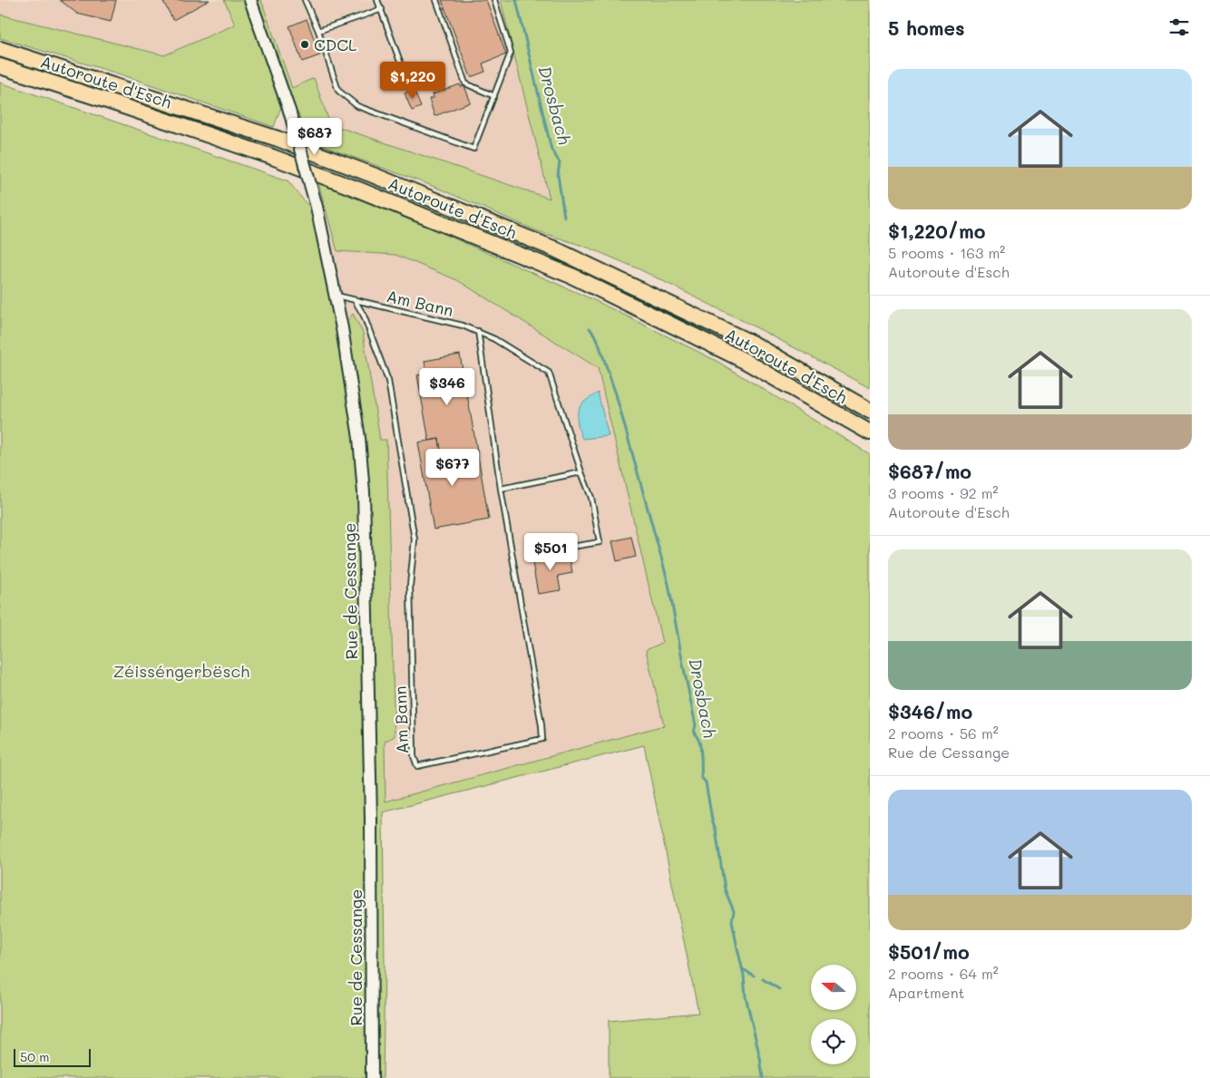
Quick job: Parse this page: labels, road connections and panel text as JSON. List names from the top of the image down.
{
  "streets": {
    "highway": ["Autoroute d'Esch"],
    "main road": ["Rue de Cessange"],
    "lane": ["Am Bann"]
  },
  "crossings": [
    ["Am Bann", "Rue de Cessange"]
  ],
  "water": ["Drosbach"],
  "parks": ["Zéisséngerbësch"],
  "places": ["CDCL"],
  "scale_bar": "50 m",
  "north": "left",
  "page": {
    "heading": "5 homes",
    "list": [
      {
        "name": "$1,220/mo",
        "note": "5 rooms · 163 m² · Autoroute d'Esch"
      },
      {
        "name": "$687/mo",
        "note": "3 rooms · 92 m² · Autoroute d'Esch"
      },
      {
        "name": "$346/mo",
        "note": "2 rooms · 56 m² · Rue de Cessange"
      },
      {
        "name": "$501/mo",
        "note": "2 rooms · 64 m² · Apartment"
      }
    ],
    "price": [
      "$1,220",
      "$687",
      "$346",
      "$677",
      "$501"
    ],
    "scale": "50 m"
  }
}
